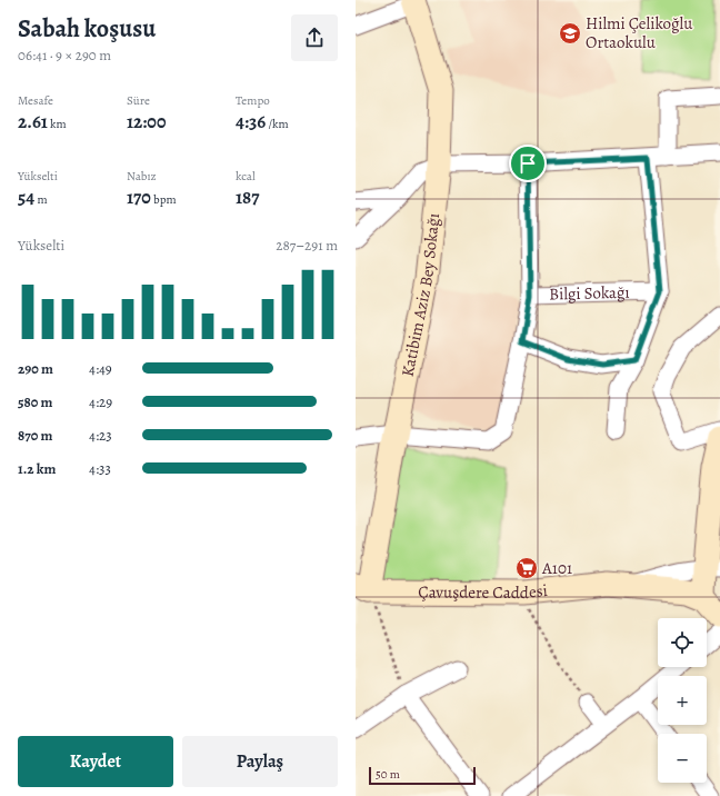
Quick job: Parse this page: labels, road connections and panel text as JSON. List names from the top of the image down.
{
  "streets": {
    "street": ["Bilgi Sokağı", "Katibim Aziz Bey Sokağı", "Çavuşdere Caddesi"]
  },
  "crossings": [
    ["Bilgi Sokağı", "Katibim Aziz Bey Sokağı"],
    ["Katibim Aziz Bey Sokağı", "Çavuşdere Caddesi"]
  ],
  "places": {
    "school or university": ["Hilmi Çelikoğlu Ortaokulu"],
    "supermarket": ["A101"]
  },
  "scale_bar": "50 m",
  "page": {
    "heading": ["Sabah koşusu", "06:41 · 9 × 290 m"],
    "stats": [
      ["Mesafe", "2.61 km"],
      ["Süre", "12:00"],
      ["Tempo", "4:36 /km"],
      ["Yükselti", "54 m"],
      ["Nabız", "170 bpm"],
      ["kcal", "187"]
    ],
    "chart": ["Yükselti", "287–291 m"],
    "list": [
      {
        "name": "290 m",
        "note": "4:49"
      },
      {
        "name": "580 m",
        "note": "4:29"
      },
      {
        "name": "870 m",
        "note": "4:23"
      },
      {
        "name": "1.2 km",
        "note": "4:33"
      }
    ],
    "map_buttons": ["+", "−"],
    "buttons": ["Kaydet", "Paylaş"],
    "scale": "50 m"
  }
}
